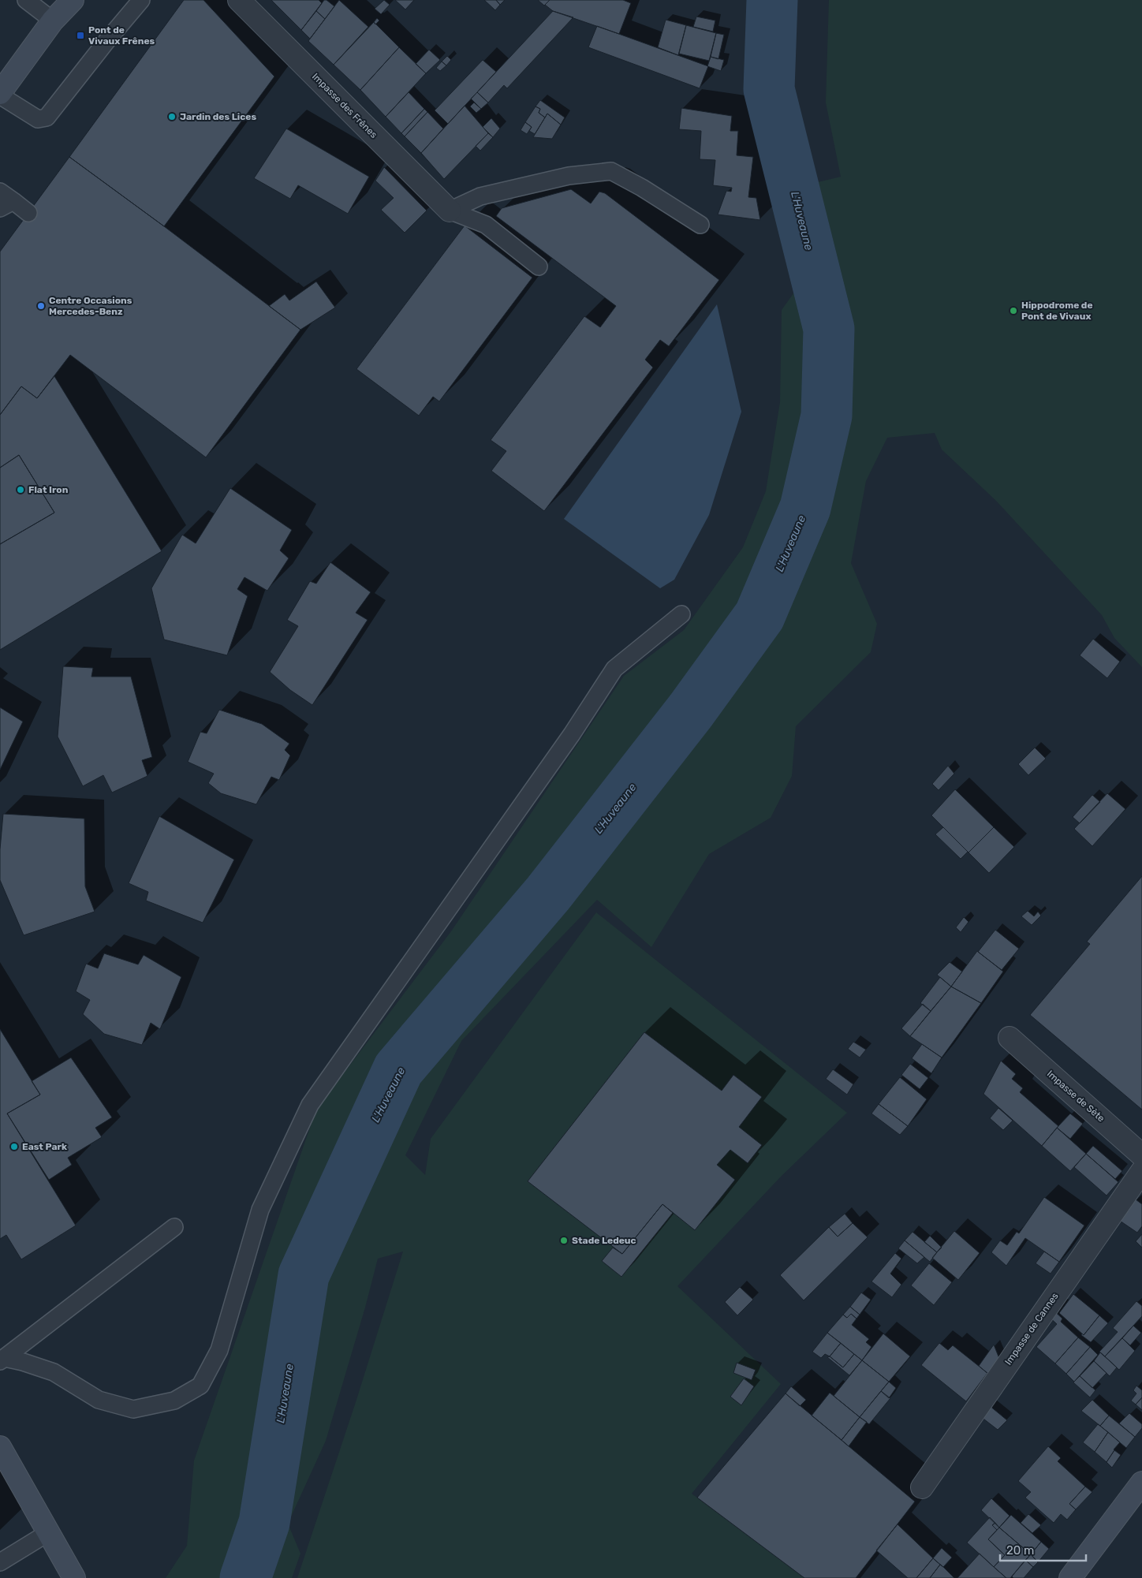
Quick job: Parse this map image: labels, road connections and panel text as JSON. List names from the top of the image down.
{
  "streets": {
    "street": ["Impasse des Frênes", "Impasse de Sète", "Impasse de Cannes"]
  },
  "water": ["L'Huveaune"],
  "places": {
    "transit": ["Pont de Vivaux Frênes"],
    "other": [
      "Jardin des Lices",
      "Centre Occasions Mercedes-Benz",
      "Hippodrome de Pont de Vivaux",
      "Flat Iron",
      "East Park",
      "Stade Ledeuc"
    ]
  },
  "scale_bar": "20 m"
}
